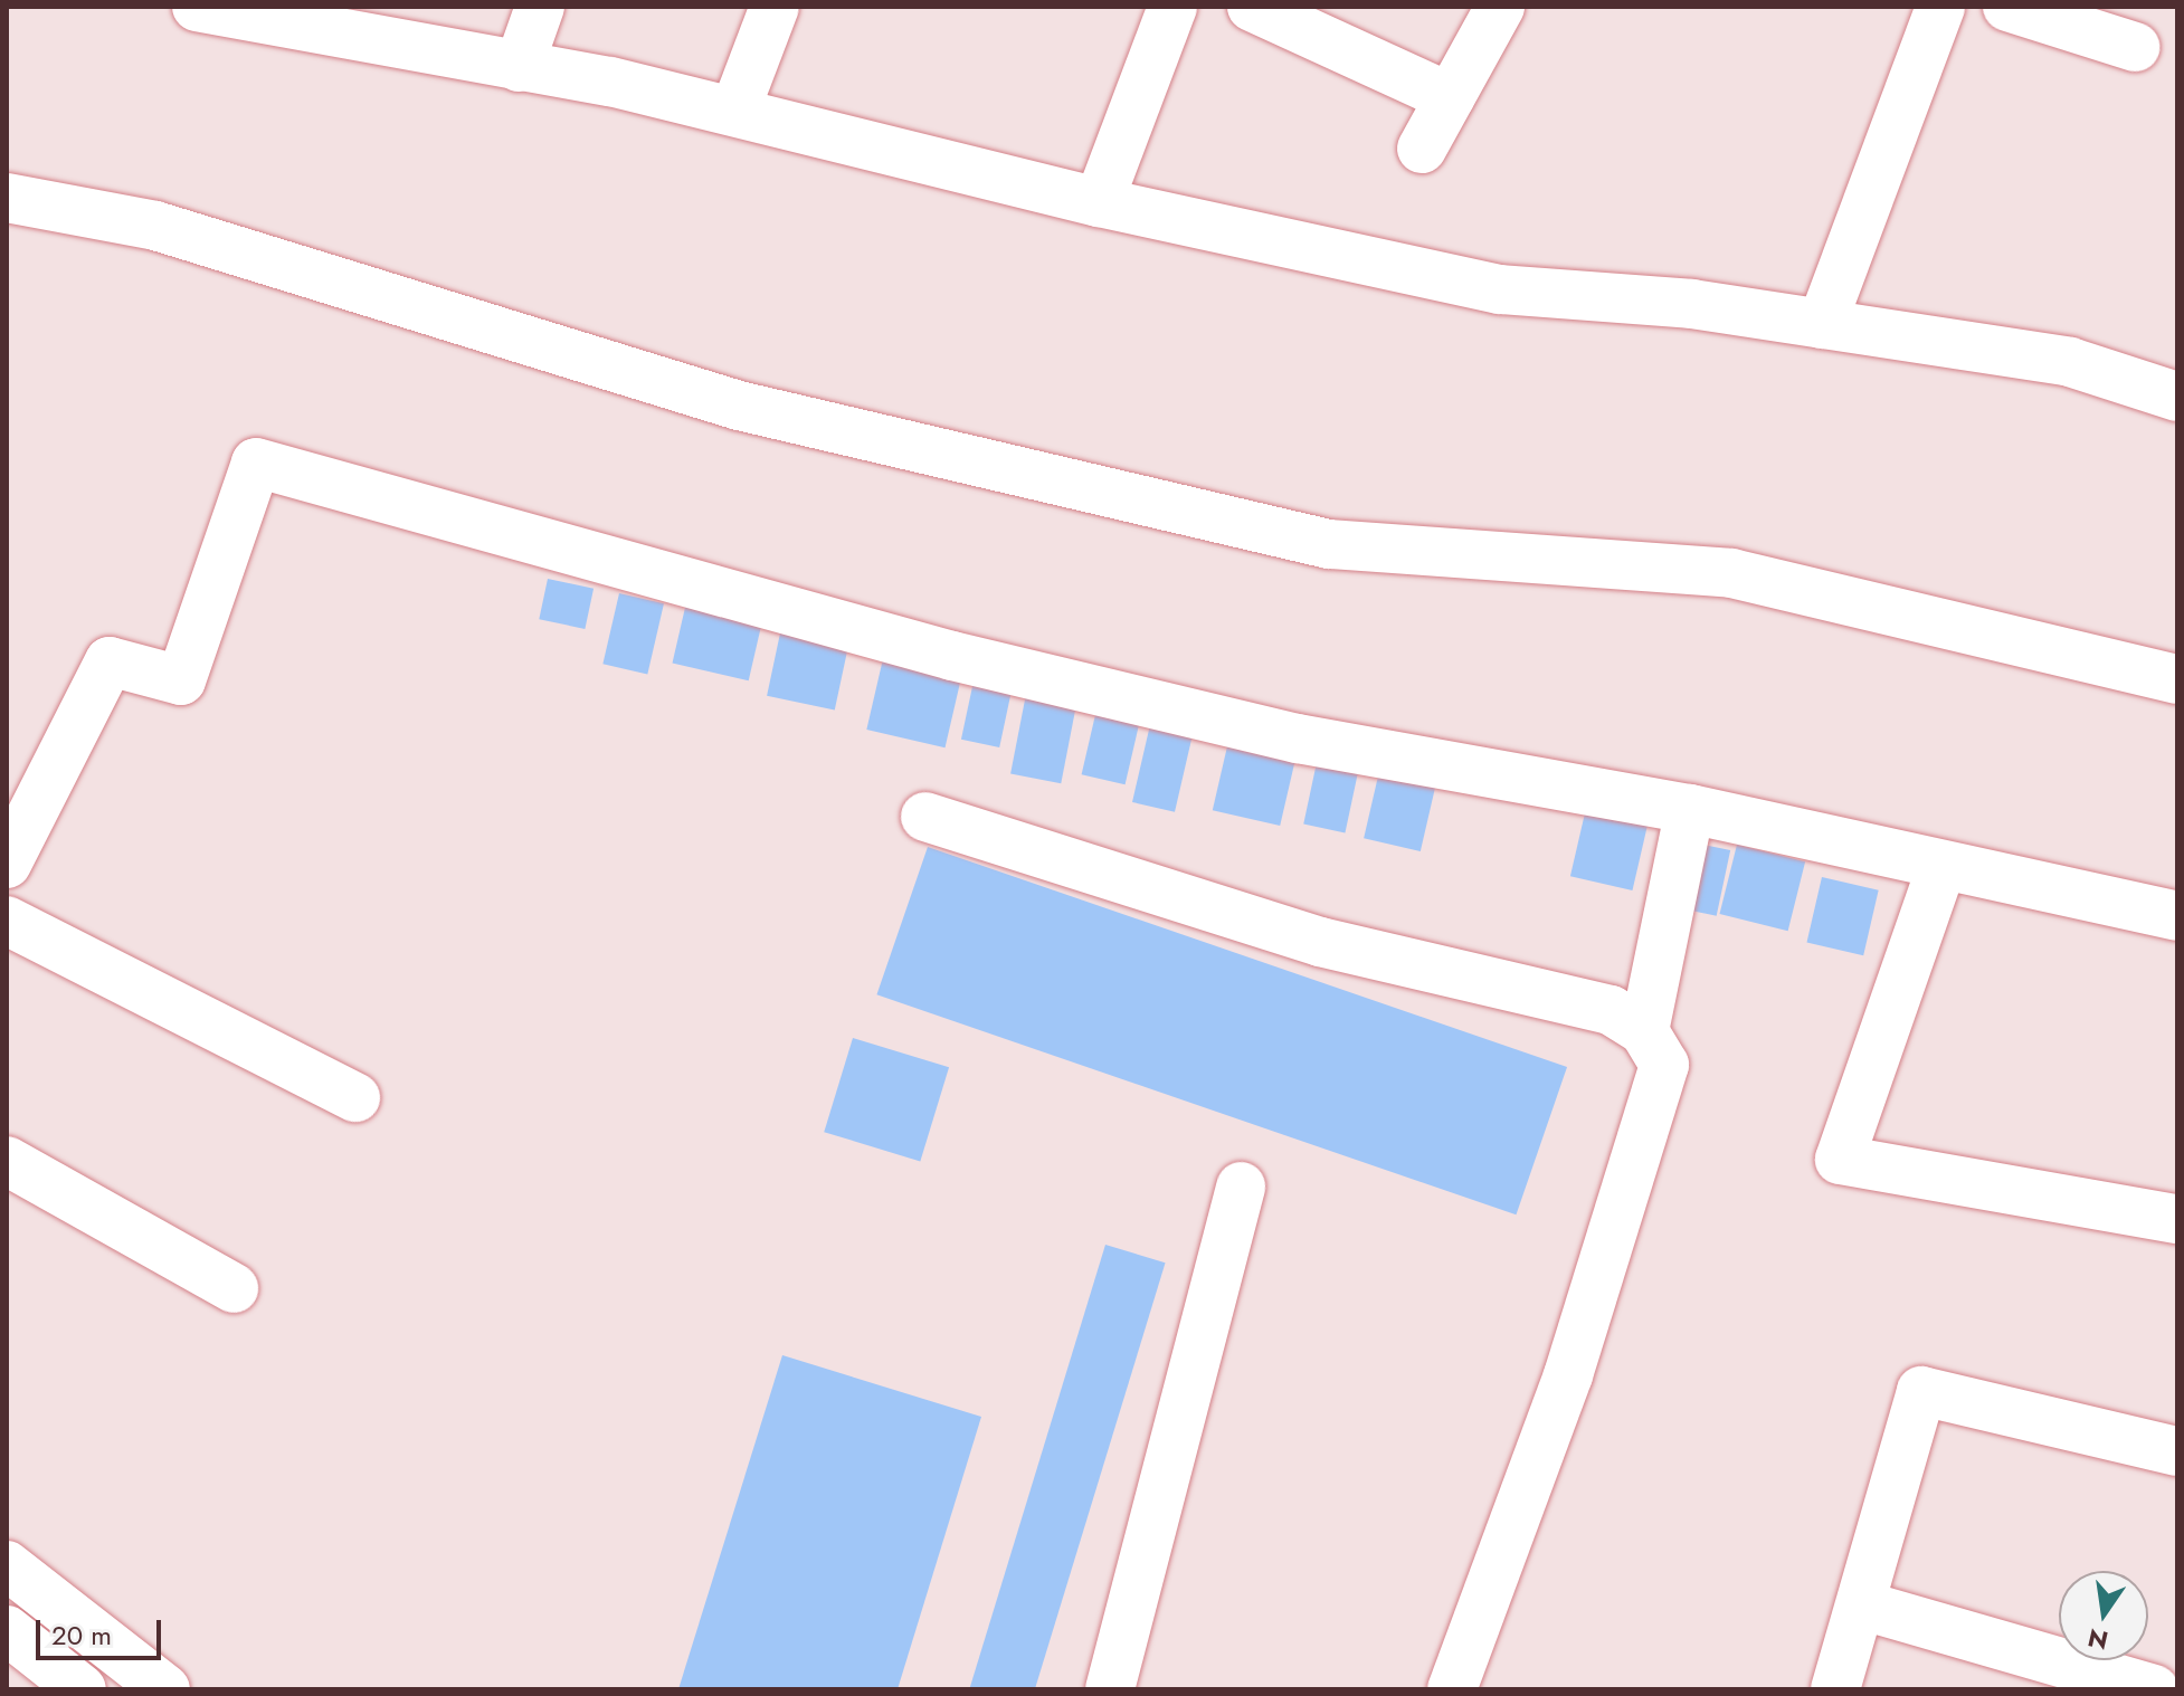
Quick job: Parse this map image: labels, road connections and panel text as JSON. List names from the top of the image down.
{
  "scale_bar": "20 m",
  "north": "bottom"
}
